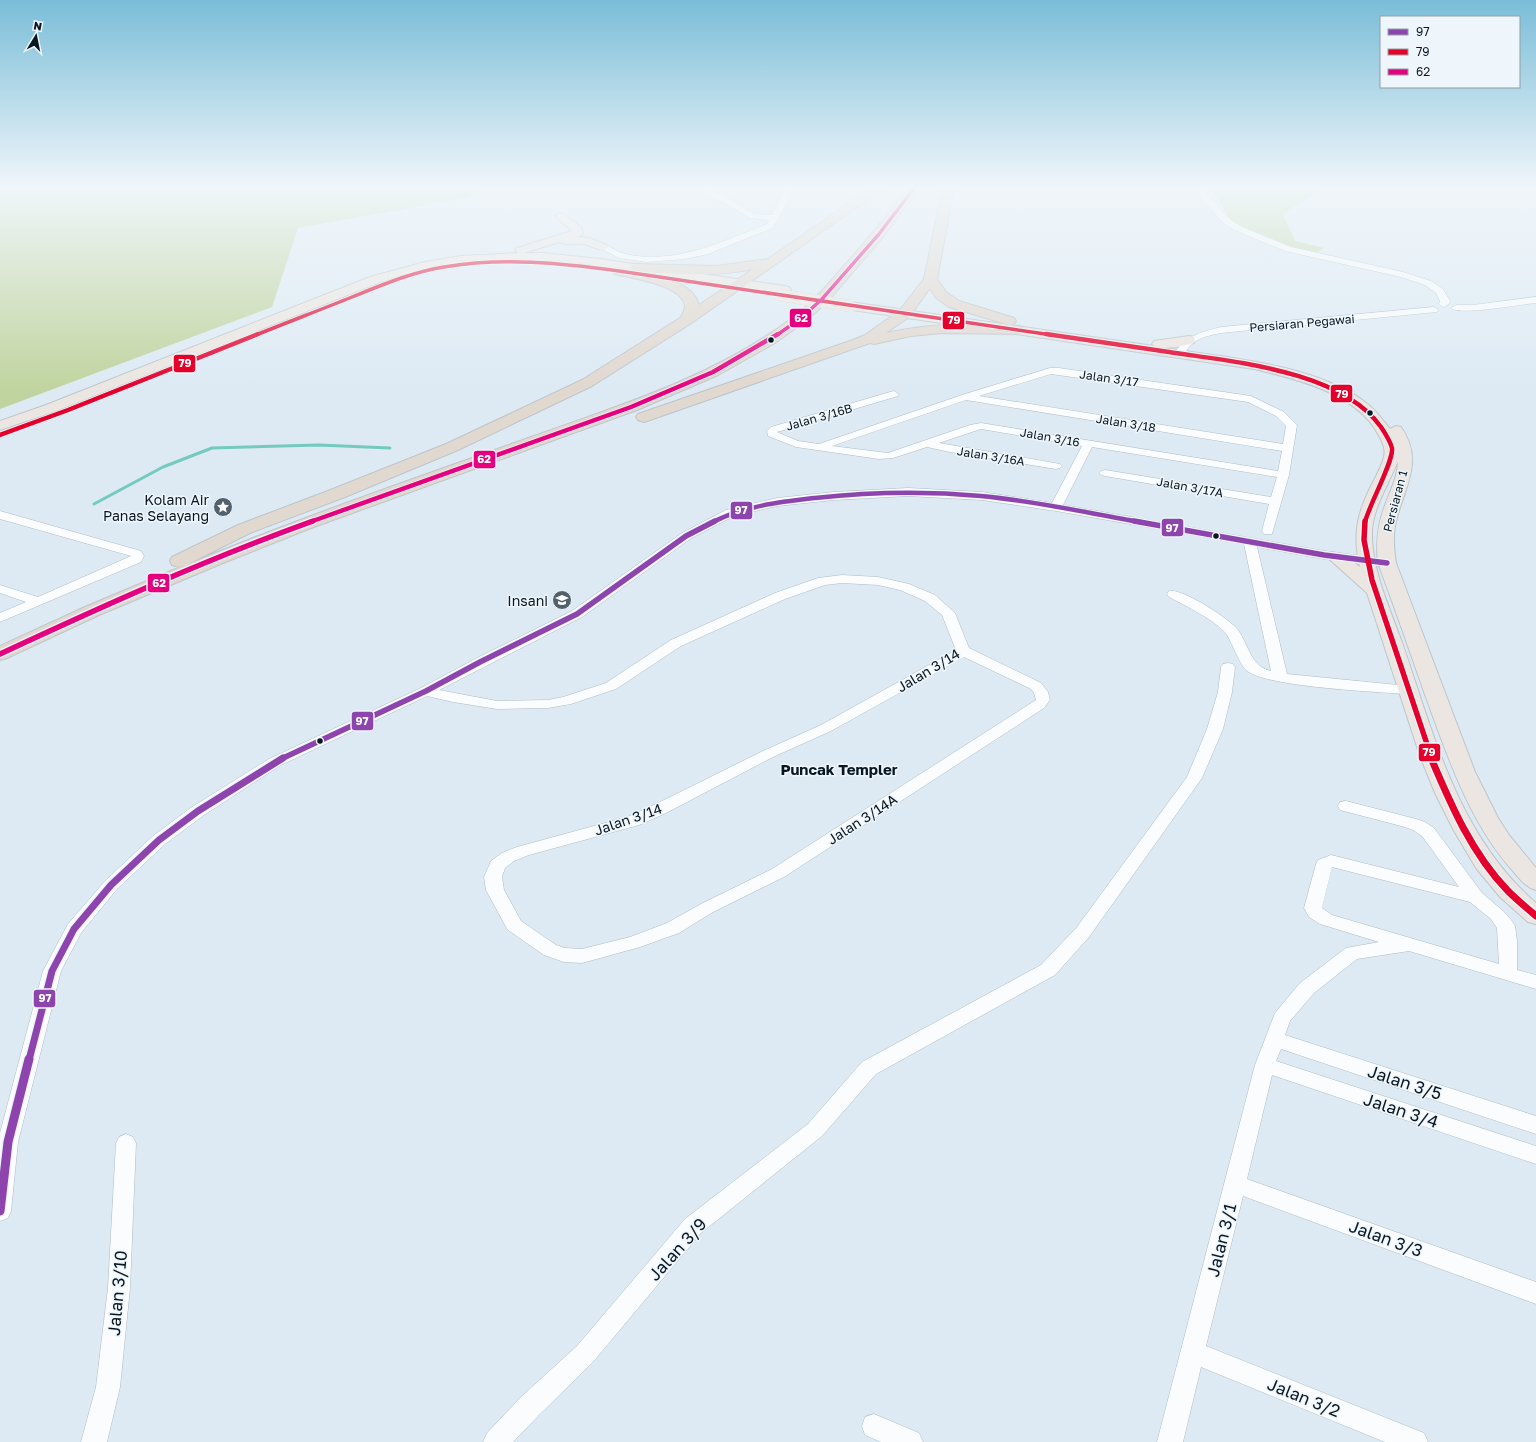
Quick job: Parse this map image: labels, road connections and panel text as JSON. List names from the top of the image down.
{
  "streets": {
    "main road": ["Persiaran 1"],
    "street": [
      "Persiaran Pegawai",
      "Jalan 3/17",
      "Jalan 3/16B",
      "Jalan 3/18",
      "Jalan 3/16",
      "Jalan 3/16A",
      "Jalan 3/17A",
      "Jalan 3/14",
      "Jalan 3/14A",
      "Jalan 3/5",
      "Jalan 3/4",
      "Jalan 3/3",
      "Jalan 3/1",
      "Jalan 3/9",
      "Jalan 3/10",
      "Jalan 3/2"
    ]
  },
  "crossings": [
    ["Persiaran Pegawai", "Persiaran 1"],
    ["Jalan 3/17", "Jalan 3/16B"],
    ["Jalan 3/17", "Jalan 3/18"],
    ["Jalan 3/17", "Jalan 3/16"],
    ["Jalan 3/17", "Jalan 3/17A"],
    ["Jalan 3/16B", "Jalan 3/16"],
    ["Jalan 3/16", "Jalan 3/16A"],
    ["Jalan 3/14", "Jalan 3/14A"],
    ["Jalan 3/5", "Jalan 3/1"],
    ["Jalan 3/4", "Jalan 3/1"],
    ["Jalan 3/3", "Jalan 3/1"],
    ["Jalan 3/1", "Jalan 3/2"]
  ],
  "districts": ["Puncak Templer"],
  "places": {
    "place": ["Kolam Air Panas Selayang"],
    "school or university": ["Insani"]
  },
  "lines": ["transit line 62", "transit line 79", "transit line 97"],
  "legend": ["97", "79", "62"],
  "north": "top"
}
